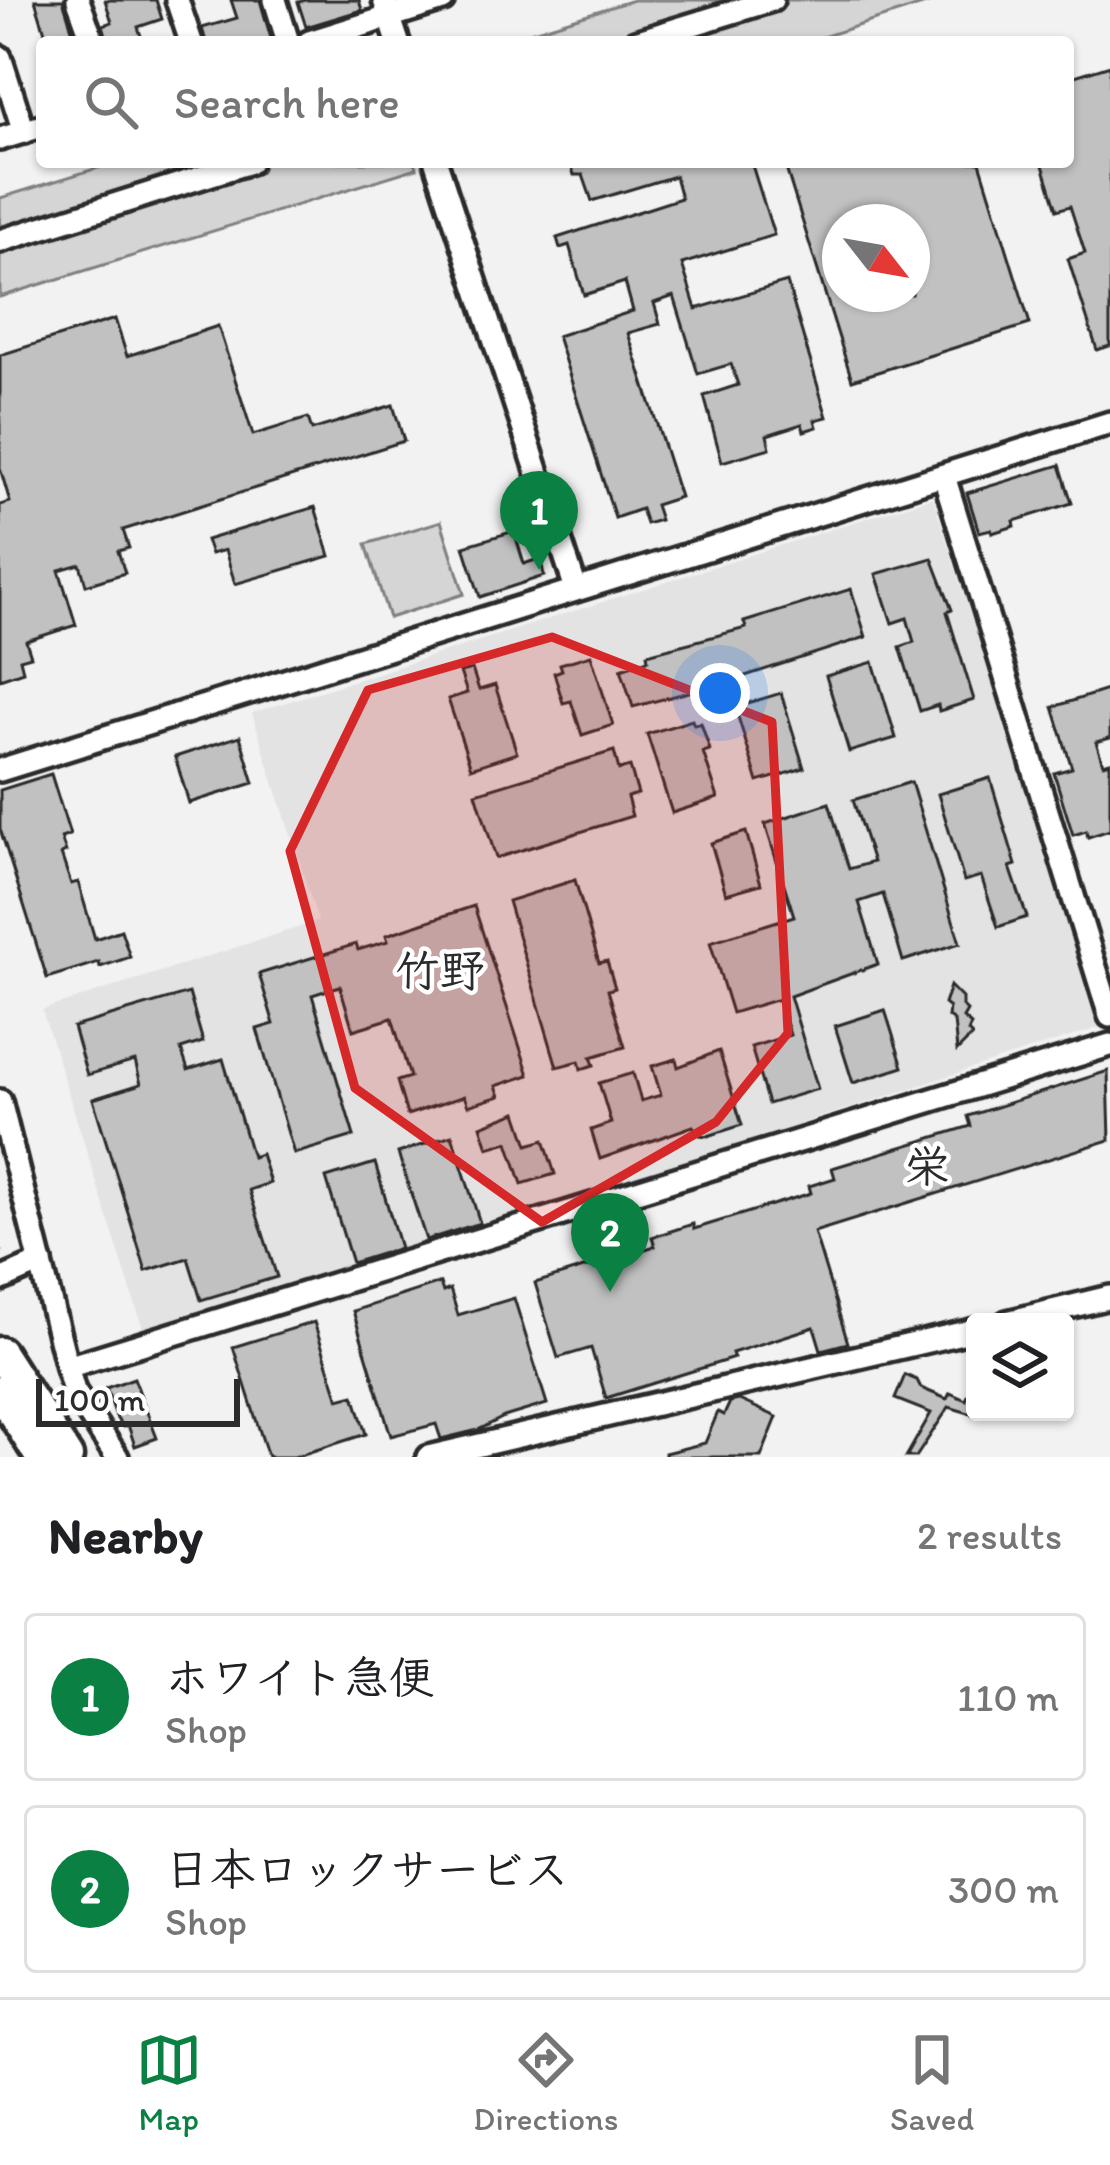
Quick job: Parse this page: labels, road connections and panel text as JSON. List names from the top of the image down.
{
  "districts": ["竹野", "栄"],
  "scale_bar": "100 m",
  "north": "bottom right",
  "page": {
    "search": "Search here",
    "pins": ["1", "2"],
    "scale": "100 m",
    "heading": ["Nearby", "2 results"],
    "list": [
      {
        "mark": "1",
        "name": "ホワイト急便",
        "note": "Shop",
        "value": "110 m"
      },
      {
        "mark": "2",
        "name": "日本ロックサービス",
        "note": "Shop",
        "value": "300 m"
      }
    ],
    "nav": ["Map", "Directions", "Saved"]
  }
}
